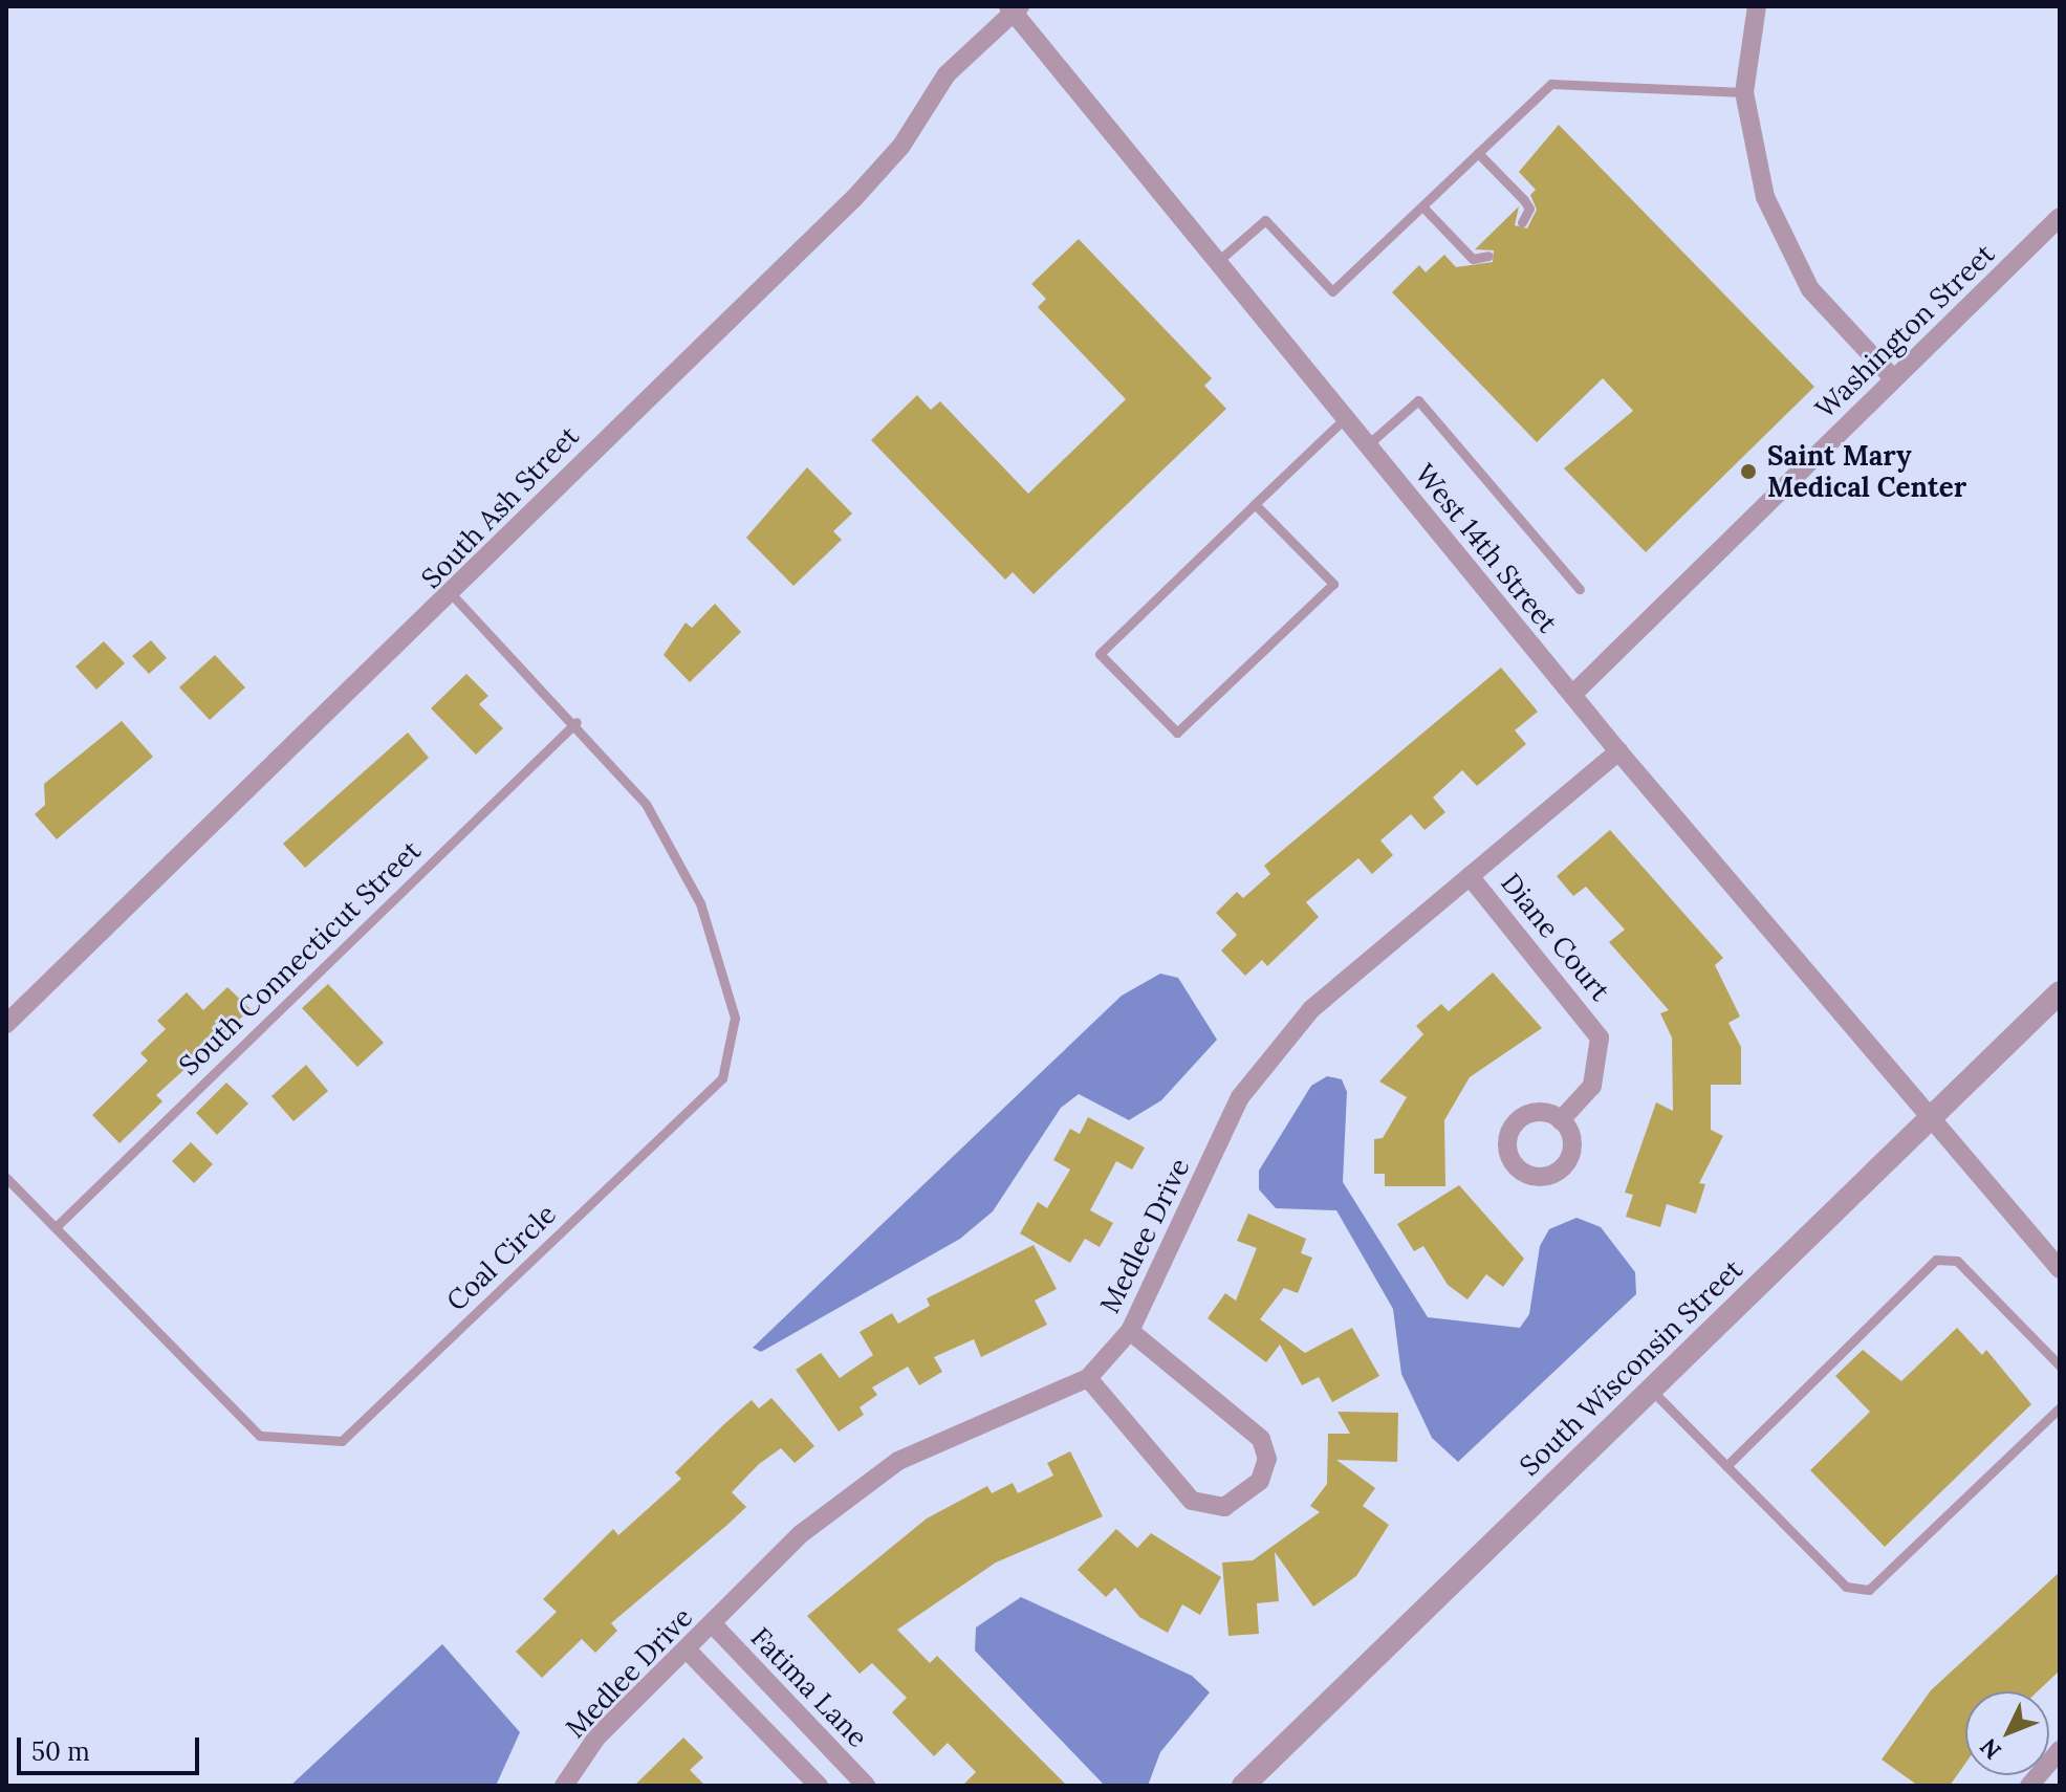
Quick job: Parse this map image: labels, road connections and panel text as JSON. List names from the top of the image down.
{
  "streets": {
    "street": [
      "Washington Street",
      "South Ash Street",
      "West 14th Street",
      "Diane Court",
      "Medlee Drive",
      "South Wisconsin Street",
      "Fatima Lane"
    ],
    "lane": ["South Connecticut Street", "Coal Circle"]
  },
  "crossings": [
    ["Washington Street", "West 14th Street"],
    ["South Ash Street", "West 14th Street"],
    ["South Ash Street", "Coal Circle"],
    ["West 14th Street", "Medlee Drive"],
    ["West 14th Street", "South Wisconsin Street"],
    ["Diane Court", "Medlee Drive"],
    ["South Connecticut Street", "Coal Circle"],
    ["Medlee Drive", "Fatima Lane"]
  ],
  "places": ["Saint Mary Medical Center"],
  "scale_bar": "50 m",
  "north": "bottom left"
}
